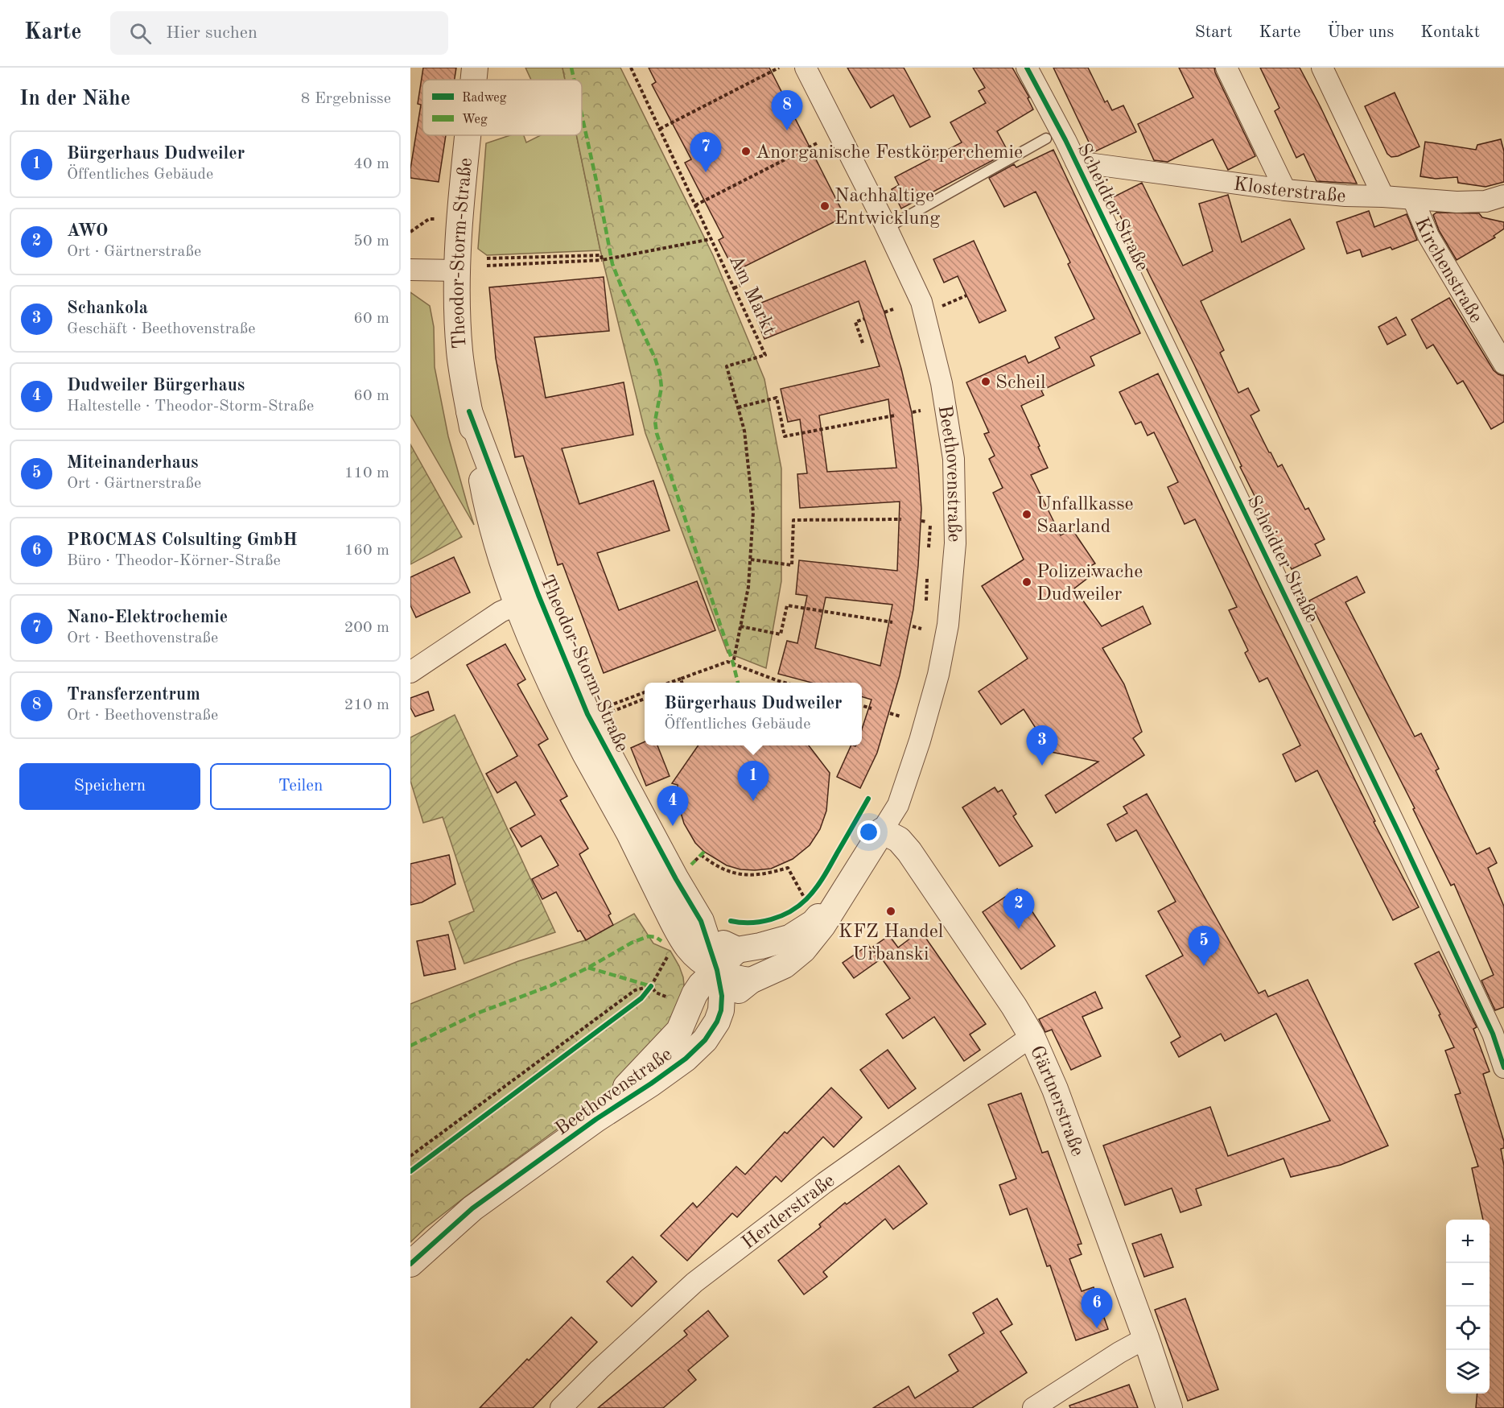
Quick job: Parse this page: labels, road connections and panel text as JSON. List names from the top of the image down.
{
  "streets": {
    "street": [
      "Klosterstraße",
      "Scheidter Straße",
      "Theodor-Storm-Straße",
      "Kirchenstraße",
      "Beethovenstraße",
      "Gärtnerstraße",
      "Herderstraße"
    ],
    "path": ["Am Markt"]
  },
  "crossings": [
    ["Klosterstraße", "Scheidter Straße"],
    ["Klosterstraße", "Kirchenstraße"],
    ["Theodor-Storm-Straße", "Beethovenstraße"],
    ["Beethovenstraße", "Gärtnerstraße"],
    ["Gärtnerstraße", "Herderstraße"]
  ],
  "places": [
    "Anorganische Festkörperchemie",
    "Nachhaltige Entwicklung",
    "Scheil",
    "Unfallkasse Saarland",
    "Polizeiwache Dudweiler",
    "KFZ Handel Urbanski"
  ],
  "legend": ["Radweg", "Weg"],
  "page": {
    "header": "Karte",
    "search": "Hier suchen",
    "nav": [
      "Start",
      "Karte",
      "Über uns",
      "Kontakt"
    ],
    "heading": ["In der Nähe", "8 Ergebnisse"],
    "pins": [
      "8",
      "7",
      "3",
      "1",
      "4",
      "2",
      "5",
      "6"
    ],
    "list": [
      {
        "mark": "1",
        "name": "Bürgerhaus Dudweiler",
        "note": "Öffentliches Gebäude",
        "value": "40 m"
      },
      {
        "mark": "2",
        "name": "AWO",
        "note": "Ort · Gärtnerstraße",
        "value": "50 m"
      },
      {
        "mark": "3",
        "name": "Schankola",
        "note": "Geschäft · Beethovenstraße",
        "value": "60 m"
      },
      {
        "mark": "4",
        "name": "Dudweiler Bürgerhaus",
        "note": "Haltestelle · Theodor-Storm-Straße",
        "value": "60 m"
      },
      {
        "mark": "5",
        "name": "Miteinanderhaus",
        "note": "Ort · Gärtnerstraße",
        "value": "110 m"
      },
      {
        "mark": "6",
        "name": "PROCMAS Colsulting GmbH",
        "note": "Büro · Theodor-Körner-Straße",
        "value": "160 m"
      },
      {
        "mark": "7",
        "name": "Nano-Elektrochemie",
        "note": "Ort · Beethovenstraße",
        "value": "200 m"
      },
      {
        "mark": "8",
        "name": "Transferzentrum",
        "note": "Ort · Beethovenstraße",
        "value": "210 m"
      }
    ],
    "popup": ["Bürgerhaus Dudweiler", "Öffentliches Gebäude"],
    "buttons": ["Speichern", "Teilen"],
    "map_buttons": ["+", "−"]
  }
}
